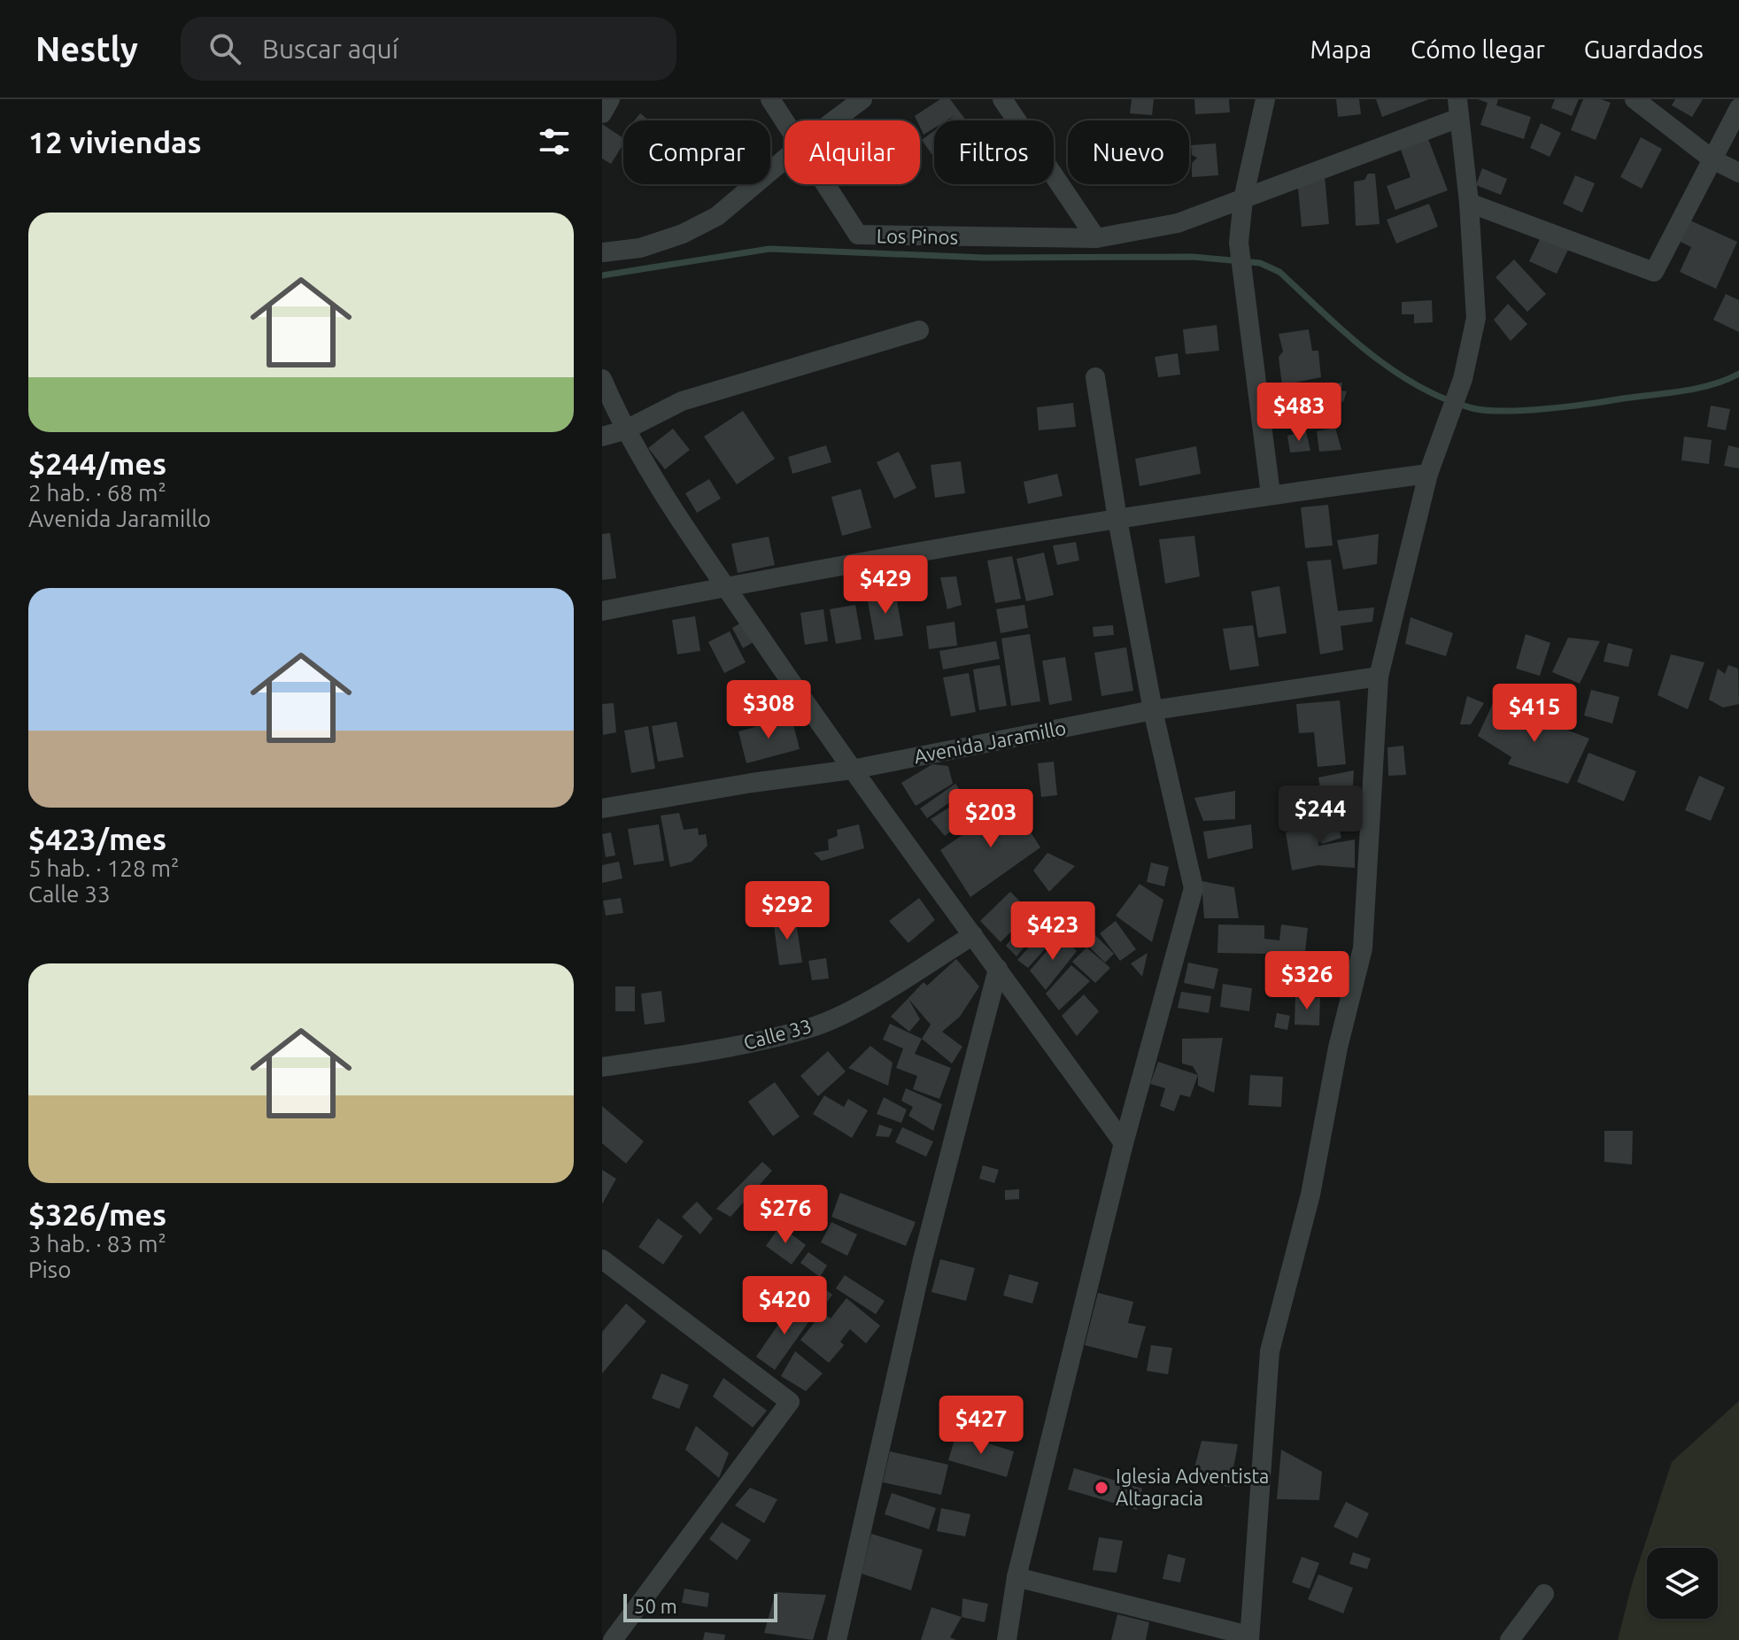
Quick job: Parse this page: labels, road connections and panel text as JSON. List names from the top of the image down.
{
  "streets": {
    "street": ["Los Pinos", "Avenida Jaramillo", "Calle 33"]
  },
  "places": ["Iglesia Adventista Altagracia"],
  "scale_bar": "50 m",
  "page": {
    "header": "Nestly",
    "search": "Buscar aquí",
    "nav": ["Mapa", "Cómo llegar", "Guardados"],
    "heading": "12 viviendas",
    "chip": [
      "Comprar",
      "Alquilar",
      "Filtros",
      "Nuevo"
    ],
    "list": [
      {
        "name": "$244/mes",
        "note": "2 hab. · 68 m² · Avenida Jaramillo"
      },
      {
        "name": "$423/mes",
        "note": "5 hab. · 128 m² · Calle 33"
      },
      {
        "name": "$326/mes",
        "note": "3 hab. · 83 m² · Piso"
      }
    ],
    "price": [
      "$483",
      "$429",
      "$308",
      "$415",
      "$244",
      "$203",
      "$292",
      "$423",
      "$326",
      "$276",
      "$420",
      "$427"
    ],
    "scale": "50 m"
  }
}
